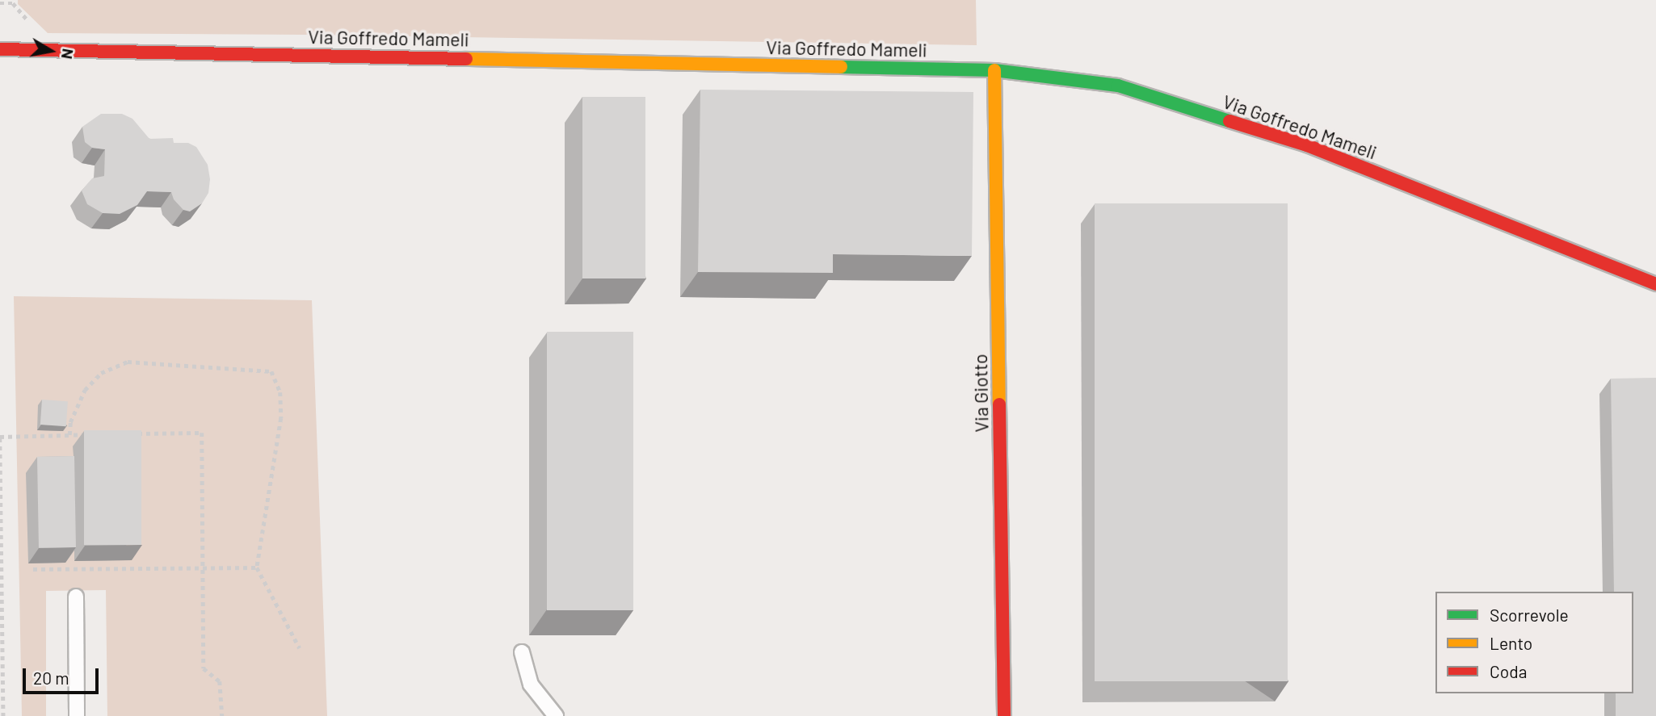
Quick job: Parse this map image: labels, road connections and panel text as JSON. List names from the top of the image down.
{
  "streets": {
    "street": ["Via Goffredo Mameli", "Via Giotto"]
  },
  "crossings": [
    ["Via Goffredo Mameli", "Via Giotto"]
  ],
  "legend": ["Scorrevole", "Lento", "Coda"],
  "scale_bar": "20 m",
  "north": "right"
}
